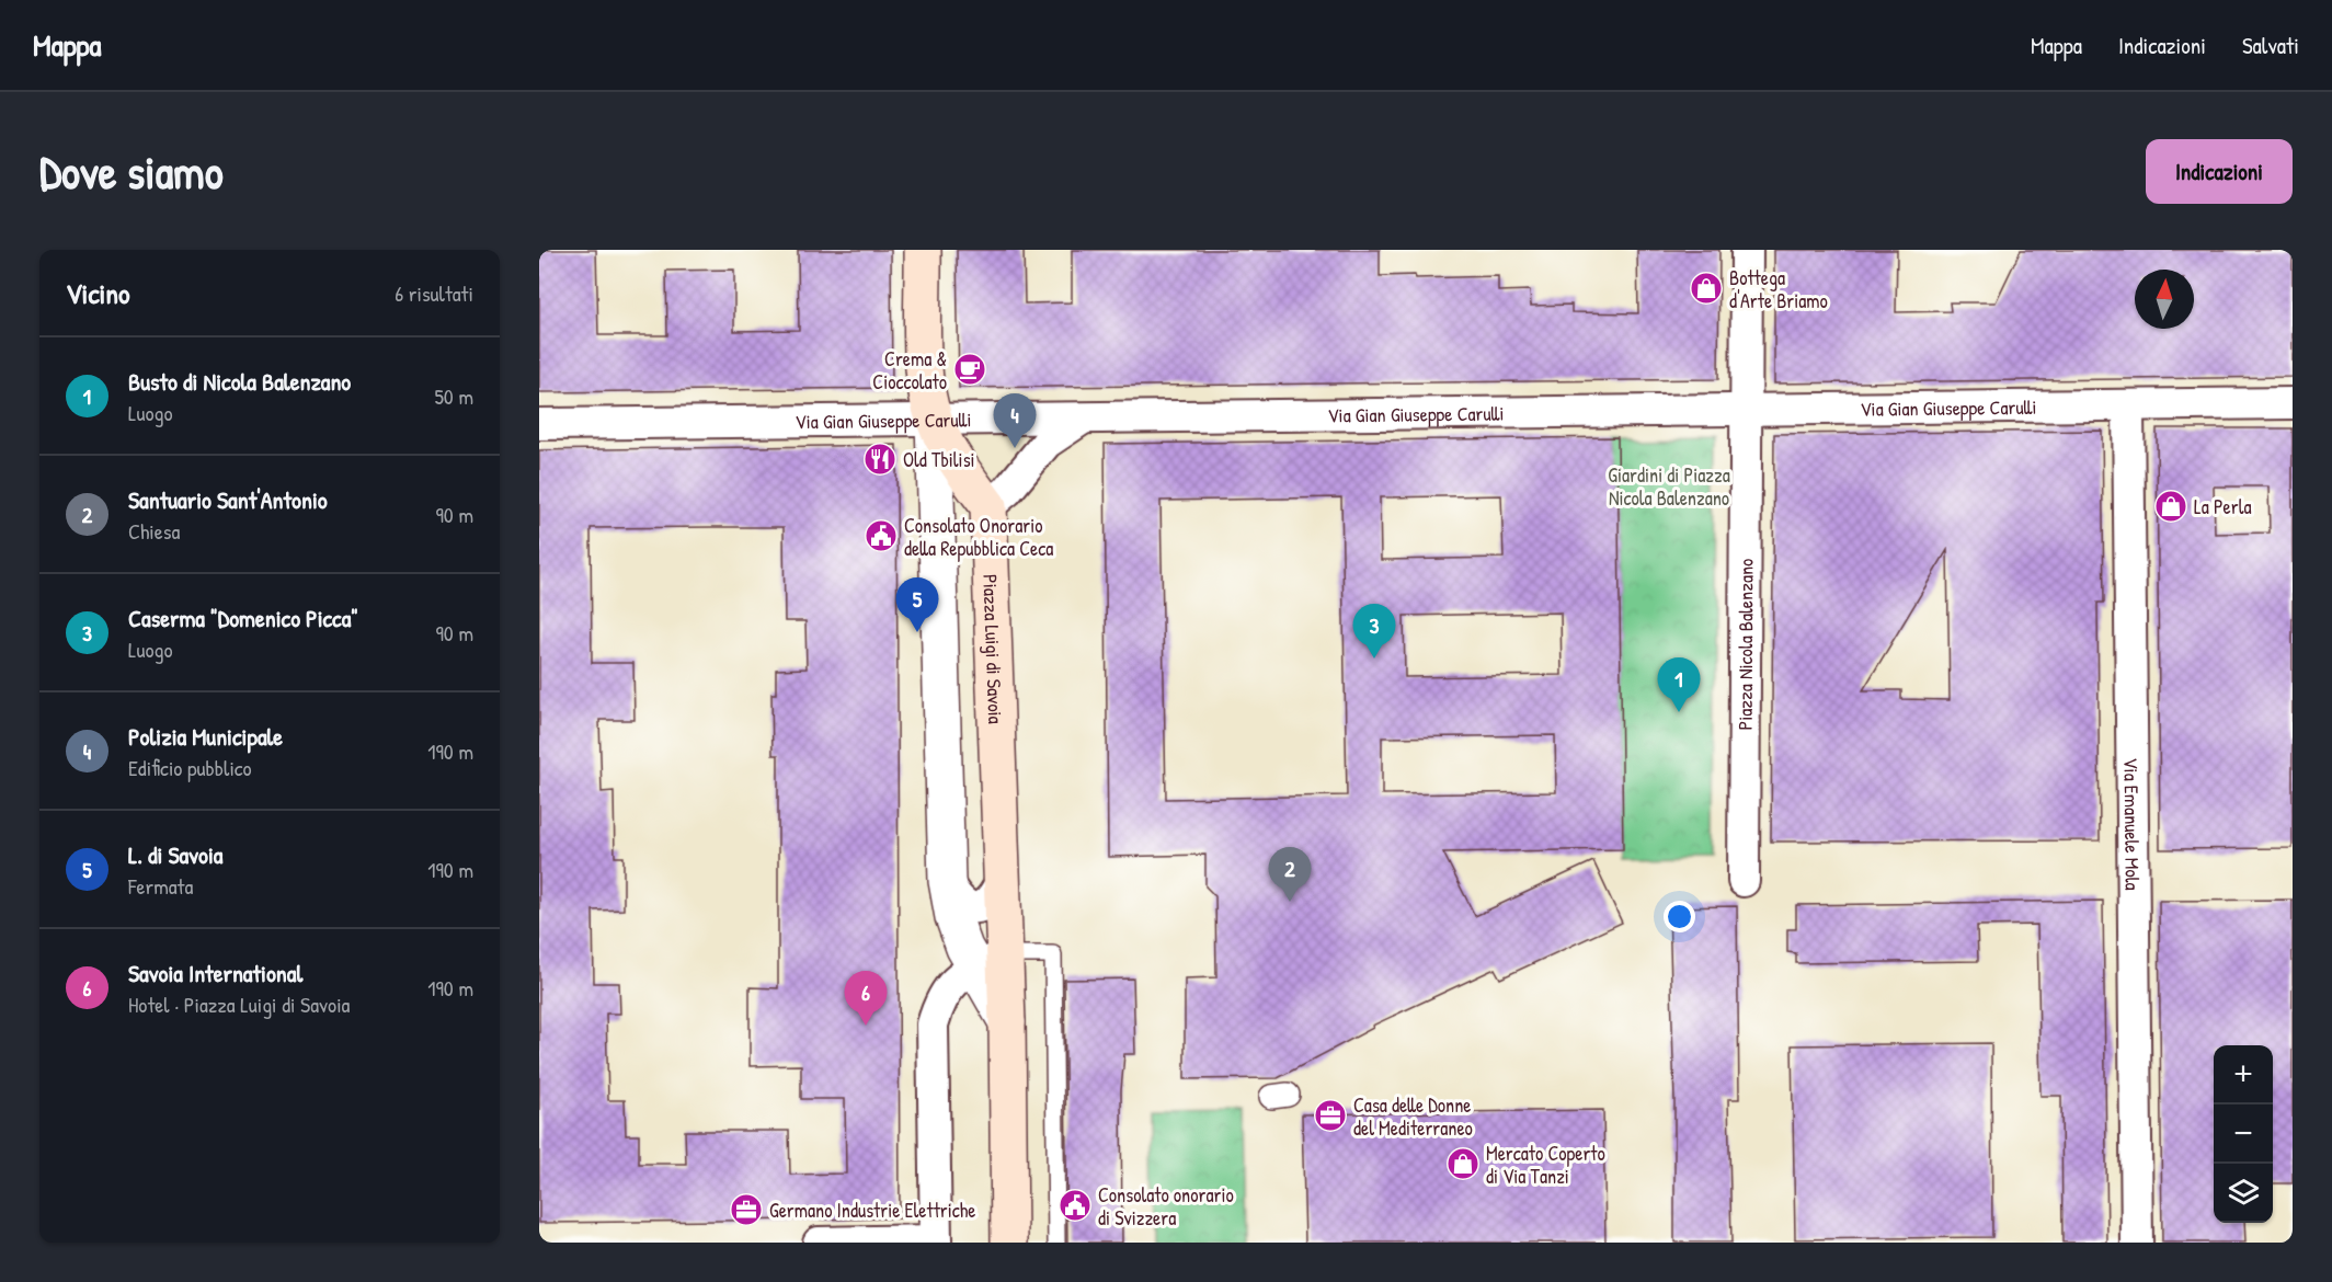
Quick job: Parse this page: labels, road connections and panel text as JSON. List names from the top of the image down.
{
  "streets": {
    "main road": ["Piazza Luigi di Savoia"],
    "street": ["Via Gian Giuseppe Carulli", "Piazza Nicola Balenzano", "Via Emanuele Mola"]
  },
  "crossings": [
    ["Via Gian Giuseppe Carulli", "Piazza Nicola Balenzano"],
    ["Via Gian Giuseppe Carulli", "Piazza Luigi di Savoia"],
    ["Via Gian Giuseppe Carulli", "Via Emanuele Mola"]
  ],
  "parks": ["Giardini di Piazza Nicola Balenzano"],
  "places": {
    "shop": ["Bottega d'Arte Briamo", "La Perla", "Mercato Coperto di Via Tanzi"],
    "cafe": ["Crema & Cioccolato"],
    "restaurant": ["Old Tbilisi"],
    "public building": ["Consolato Onorario della Repubblica Ceca", "Consolato onorario di Svizzera"],
    "office": ["Casa delle Donne del Mediterraneo", "Germano Industrie Elettriche"]
  },
  "north": "top",
  "page": {
    "header": "Mappa",
    "nav": ["Mappa", "Indicazioni", "Salvati"],
    "buttons": "Indicazioni",
    "title": "Dove siamo",
    "heading": ["Vicino", "6 risultati"],
    "list": [
      {
        "mark": "1",
        "name": "Busto di Nicola Balenzano",
        "note": "Luogo",
        "value": "50 m"
      },
      {
        "mark": "2",
        "name": "Santuario Sant'Antonio",
        "note": "Chiesa",
        "value": "90 m"
      },
      {
        "mark": "3",
        "name": "Caserma \"Domenico Picca\"",
        "note": "Luogo",
        "value": "90 m"
      },
      {
        "mark": "4",
        "name": "Polizia Municipale",
        "note": "Edificio pubblico",
        "value": "190 m"
      },
      {
        "mark": "5",
        "name": "L. di Savoia",
        "note": "Fermata",
        "value": "190 m"
      },
      {
        "mark": "6",
        "name": "Savoia International",
        "note": "Hotel · Piazza Luigi di Savoia",
        "value": "190 m"
      }
    ],
    "pins": [
      "4",
      "5",
      "3",
      "1",
      "2",
      "6"
    ],
    "map_buttons": ["+", "−"]
  }
}
